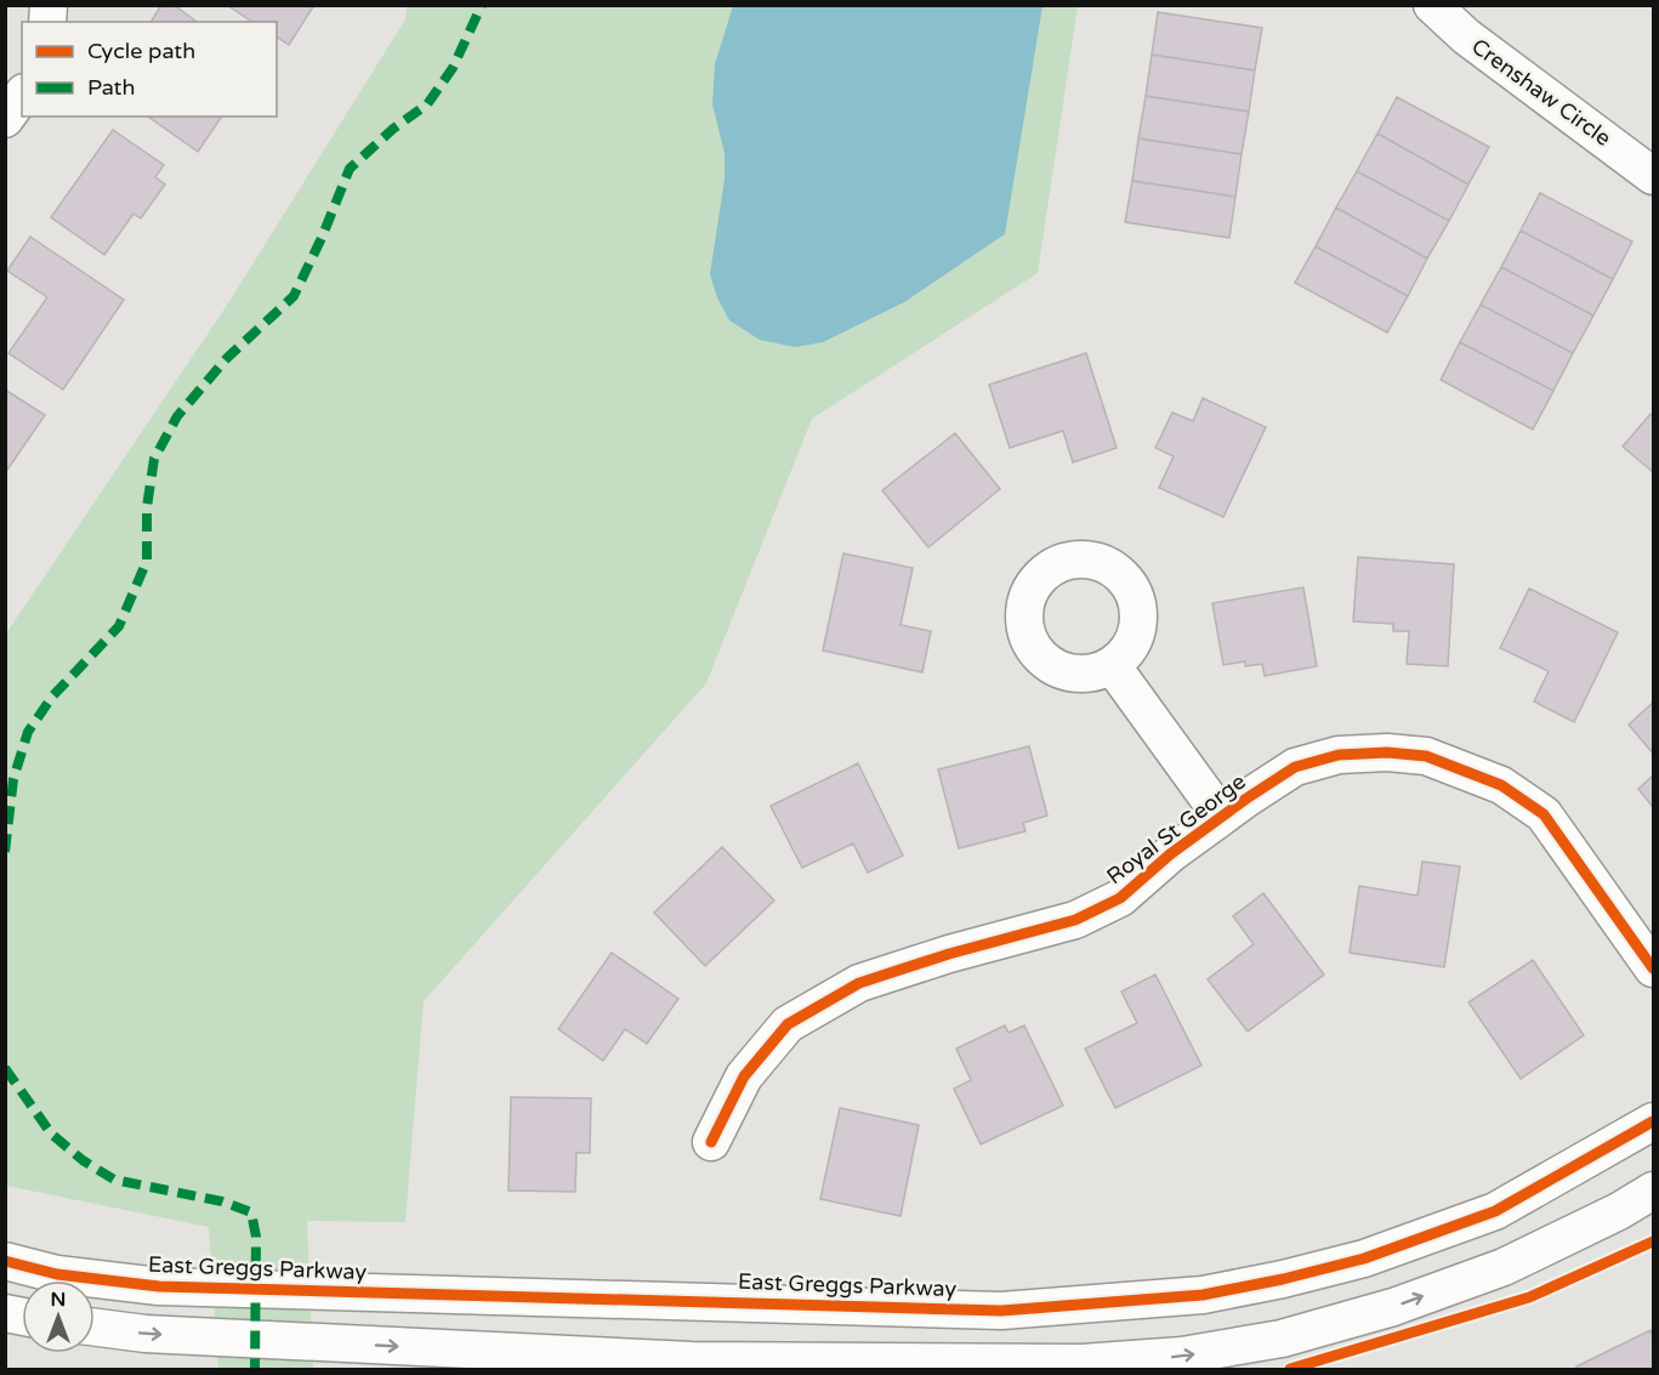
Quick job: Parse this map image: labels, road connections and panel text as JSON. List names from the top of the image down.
{
  "streets": {
    "street": ["Crenshaw Circle", "Royal St George", "East Greggs Parkway"]
  },
  "legend": ["Cycle path", "Path"],
  "north": "top"
}
